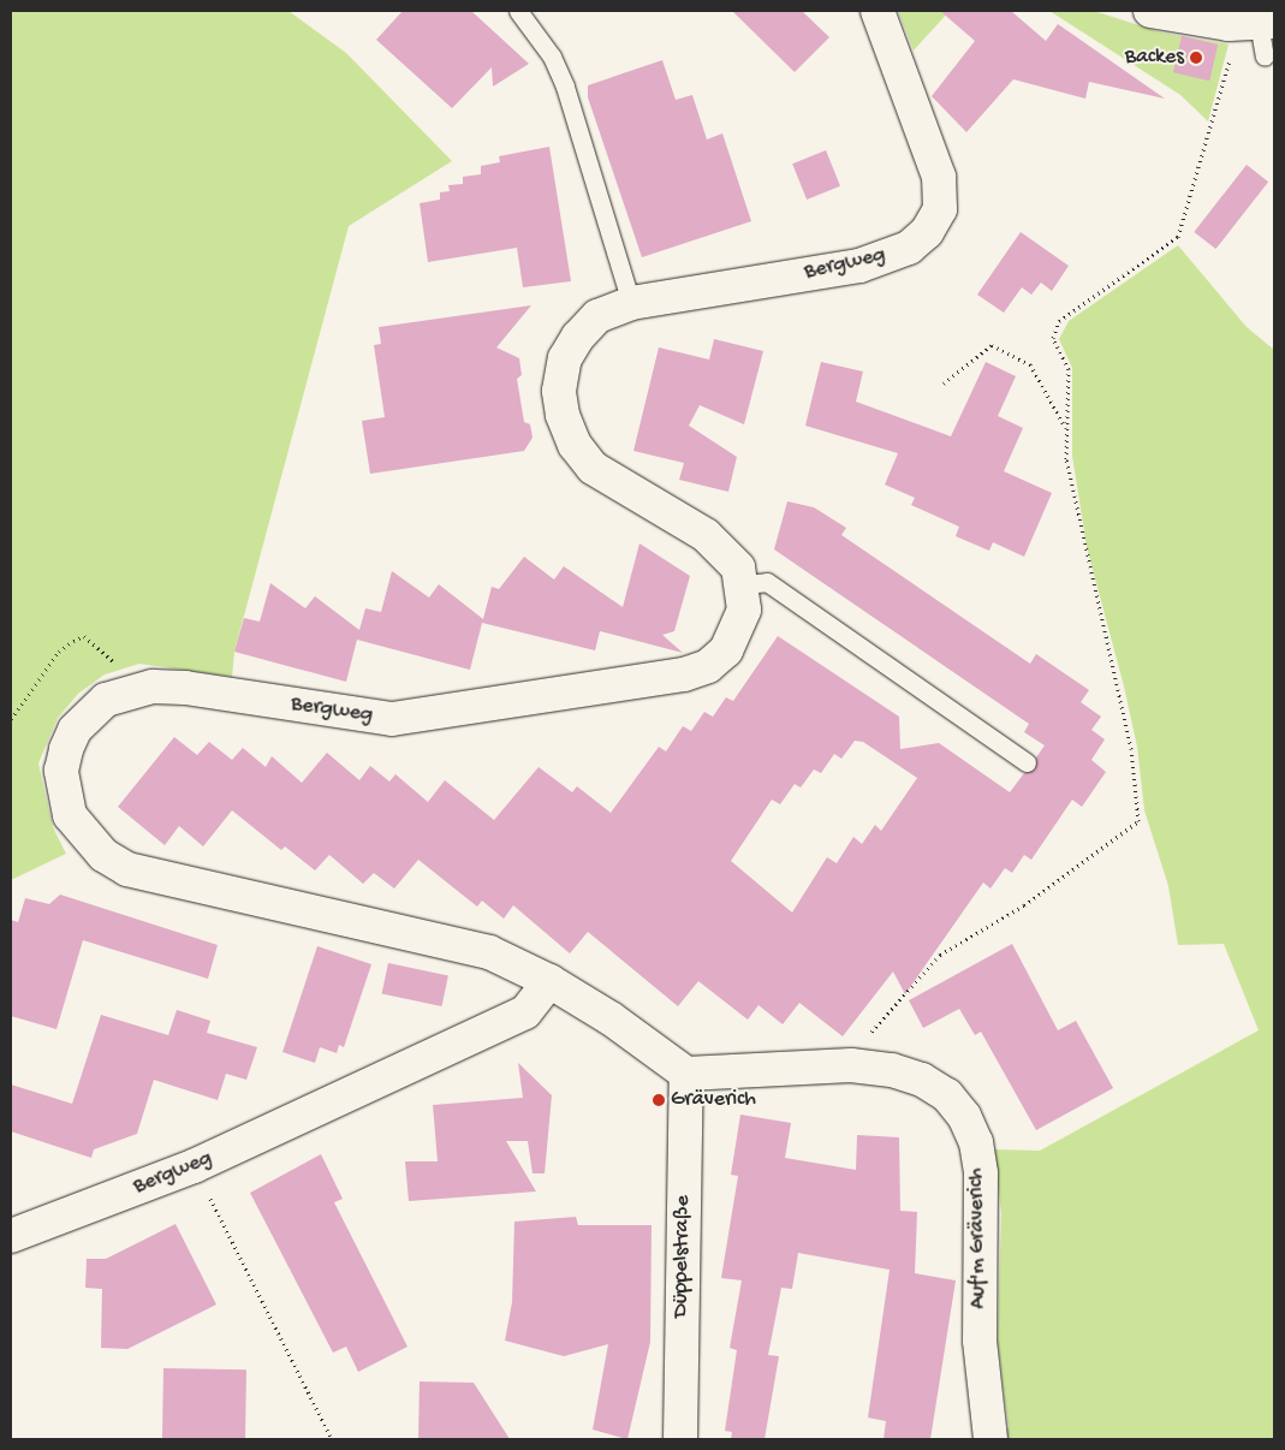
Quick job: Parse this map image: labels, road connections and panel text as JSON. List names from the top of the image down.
{
  "streets": {
    "street": ["Bergweg", "Auf'm Gräverich", "Düppelstraße"]
  },
  "crossings": [
    ["Bergweg", "Auf'm Gräverich"],
    ["Bergweg", "Düppelstraße"],
    ["Auf'm Gräverich", "Düppelstraße"]
  ],
  "places": ["Backes", "Gräverich"]
}
